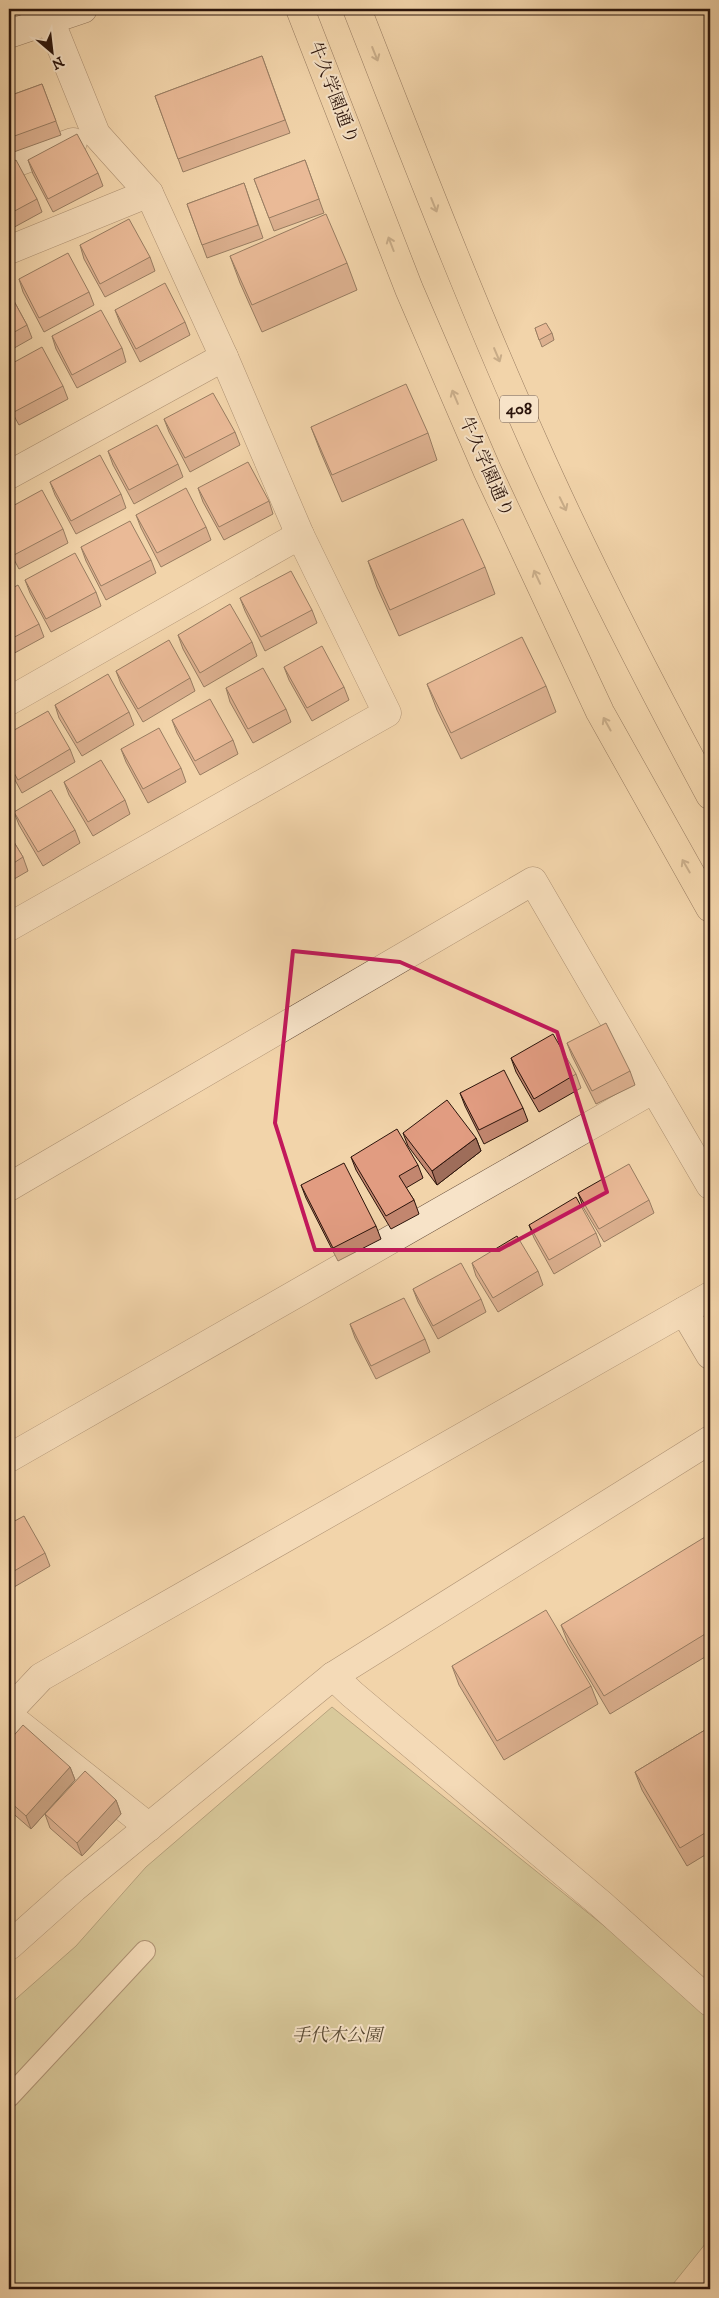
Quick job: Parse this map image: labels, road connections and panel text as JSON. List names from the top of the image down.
{
  "streets": {
    "highway": ["牛久学園通り", "408"]
  },
  "parks": ["手代木公園"],
  "north": "bottom right"
}
